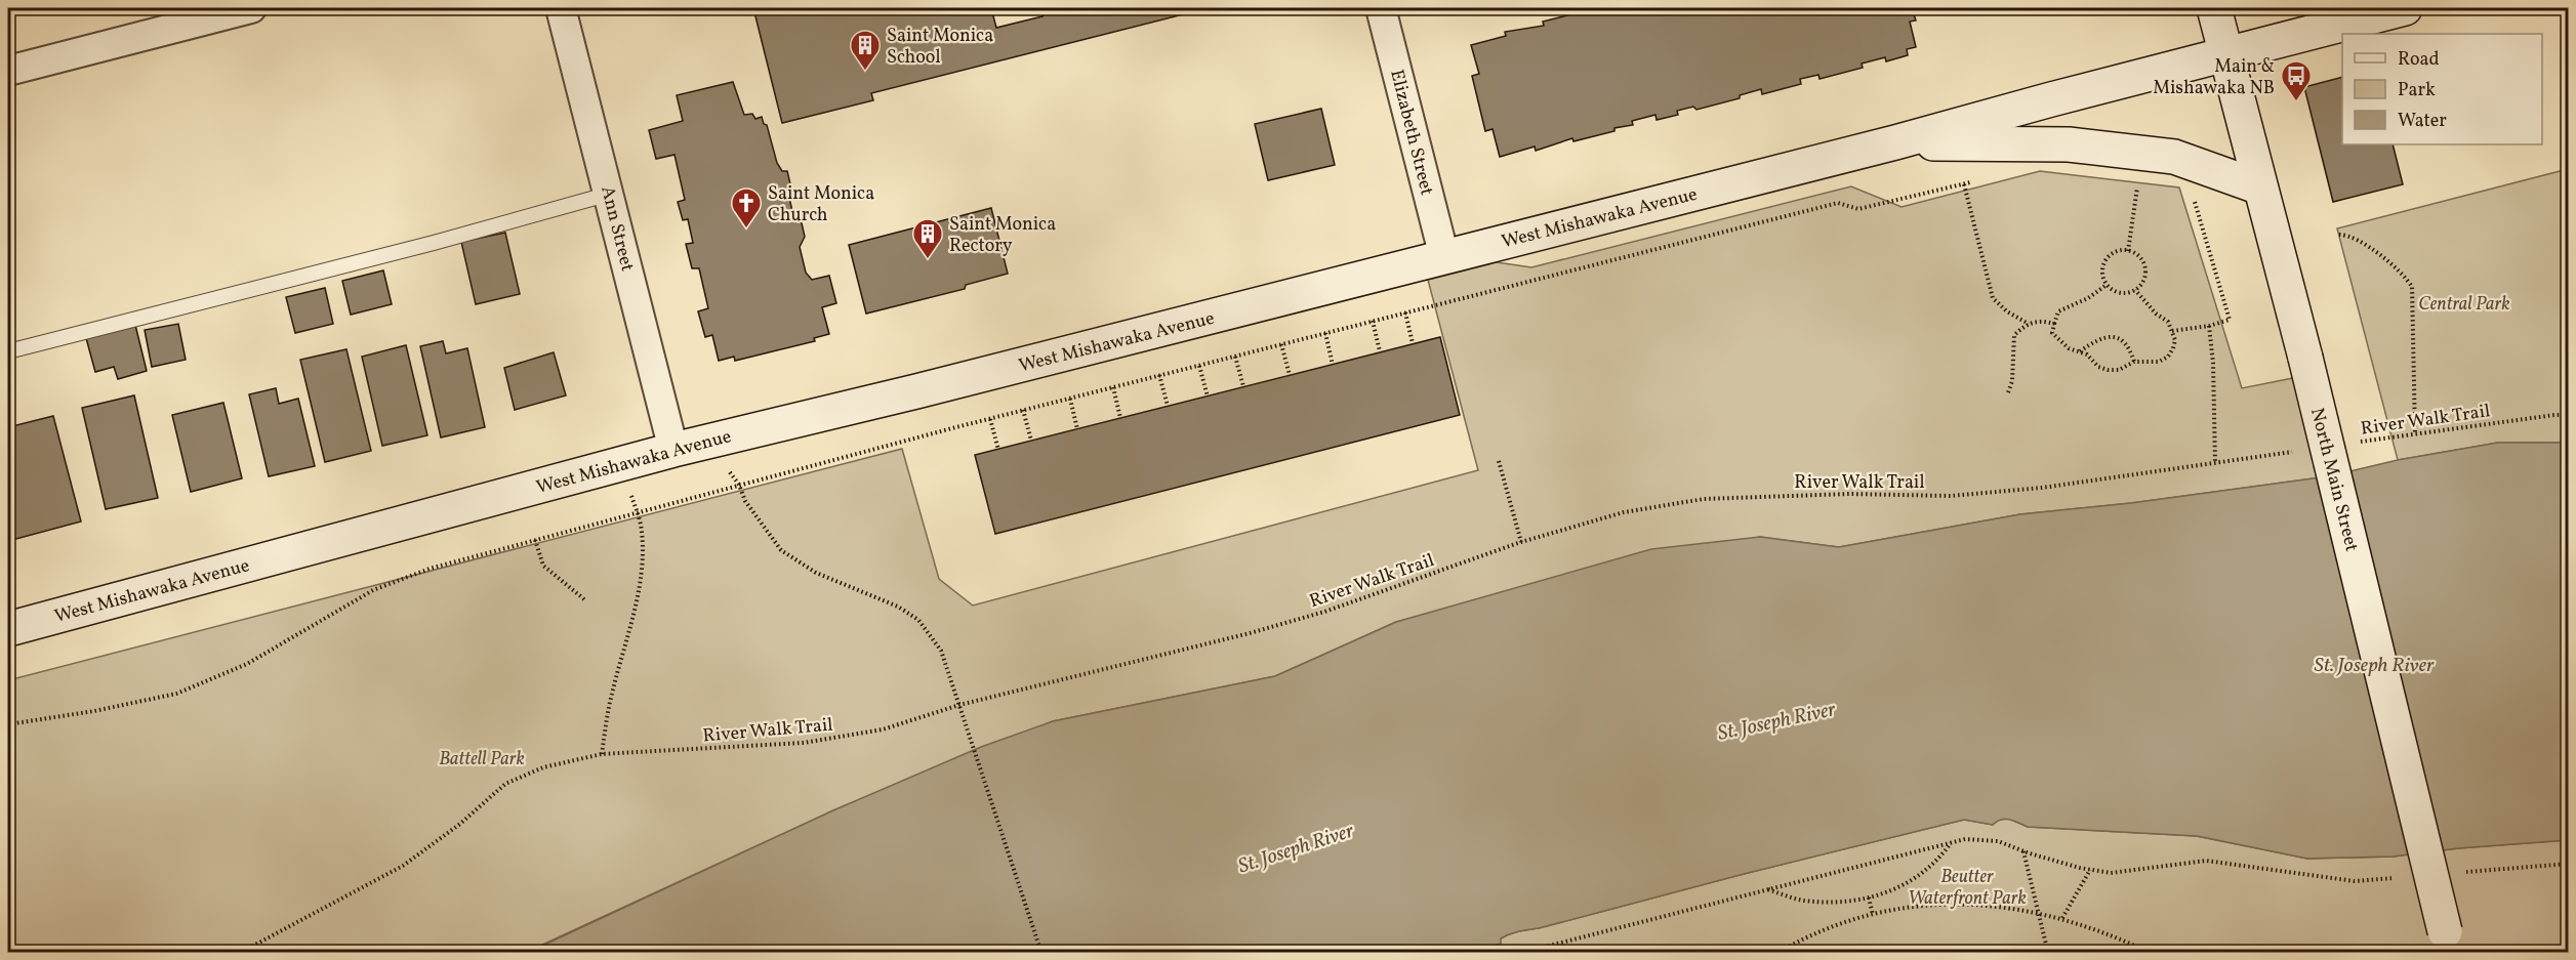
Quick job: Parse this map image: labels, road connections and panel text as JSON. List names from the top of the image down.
{
  "streets": {
    "main road": ["West Mishawaka Avenue", "North Main Street"],
    "street": ["Elizabeth Street", "Ann Street"],
    "path": ["River Walk Trail"]
  },
  "crossings": [
    ["Elizabeth Street", "West Mishawaka Avenue"],
    ["West Mishawaka Avenue", "Ann Street"],
    ["West Mishawaka Avenue", "North Main Street"]
  ],
  "water": ["St. Joseph River"],
  "parks": ["Central Park", "Battell Park", "Beutter Waterfront Park"],
  "places": {
    "building": ["Saint Monica School", "Saint Monica Rectory"],
    "bus stop": ["Main & Mishawaka NB"],
    "church": ["Saint Monica Church"]
  },
  "legend": ["Road", "Park", "Water"]
}
